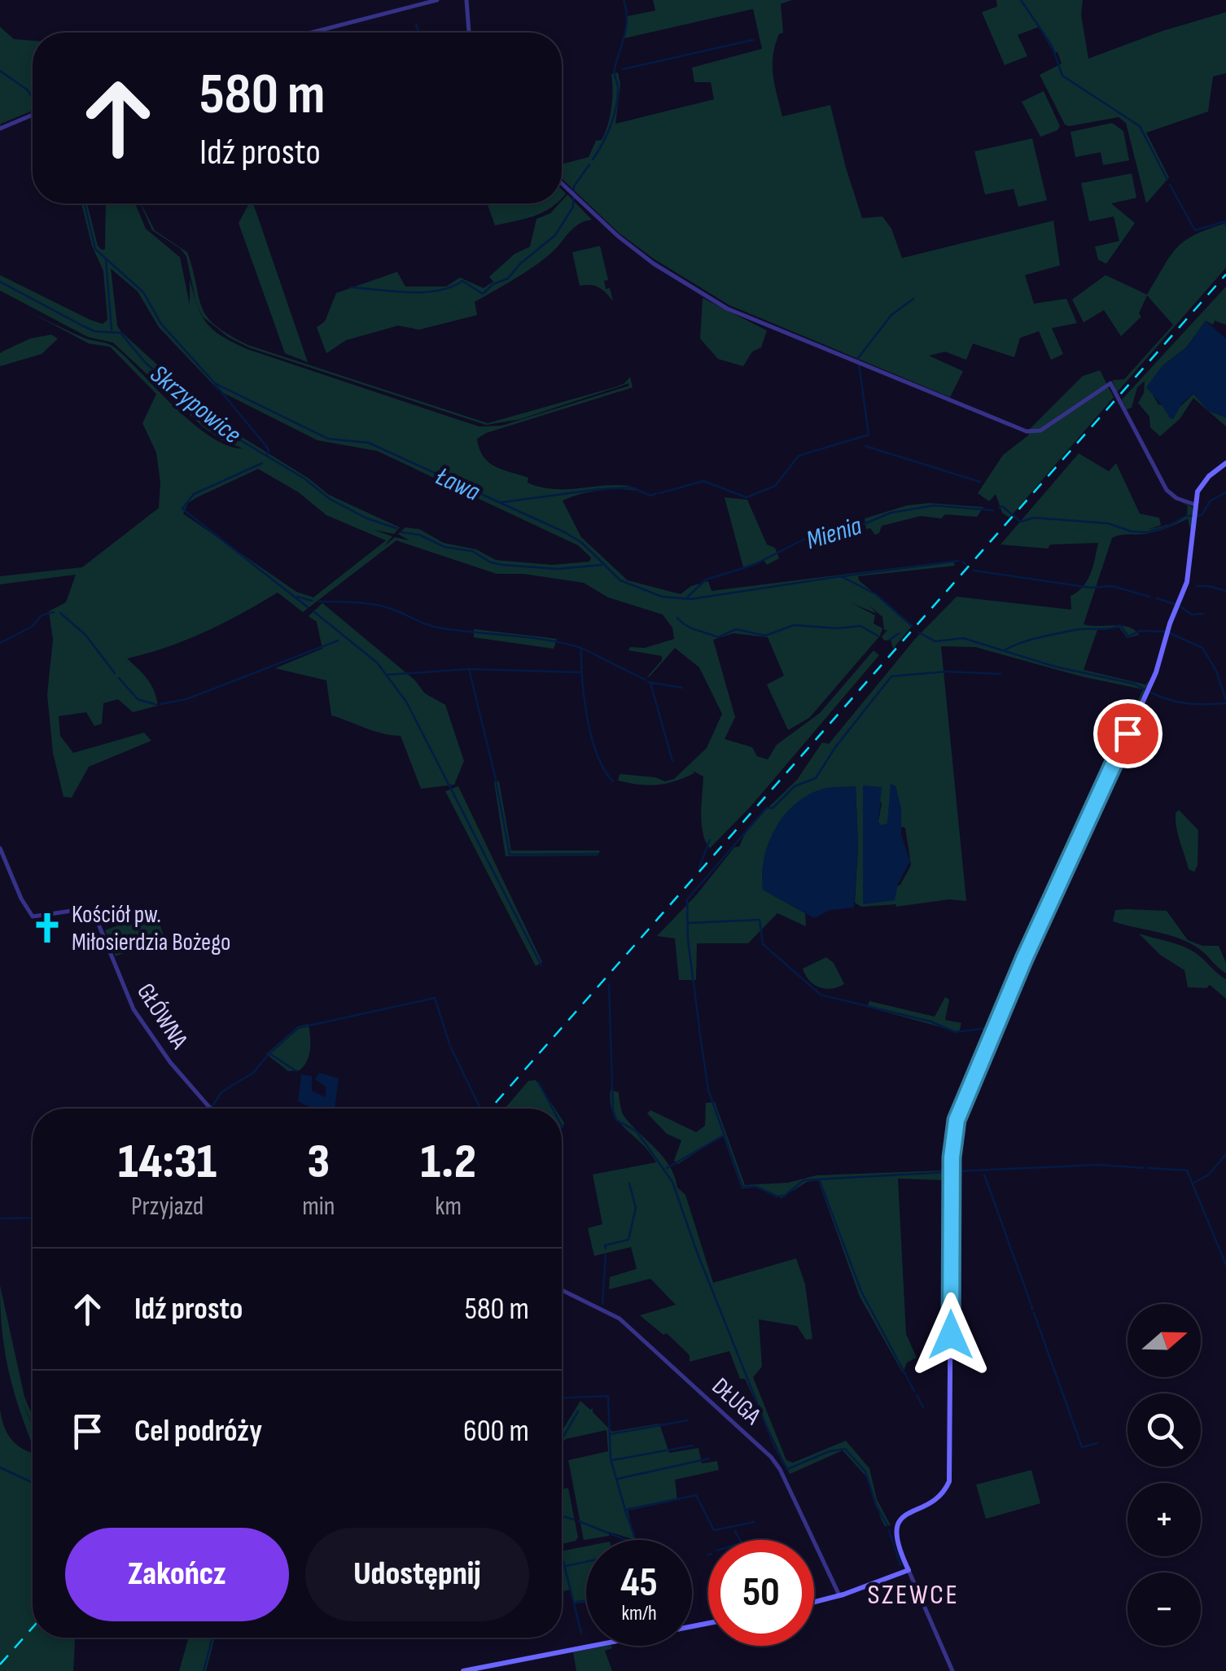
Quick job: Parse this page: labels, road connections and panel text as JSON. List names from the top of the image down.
{
  "streets": {
    "street": ["GŁÓWNA", "DŁUGA"]
  },
  "districts": ["SZEWCE"],
  "water": ["Skrzypowice", "Ława", "Mienia"],
  "places": {
    "church": ["Kościół pw. Miłosierdzia Bożego"]
  },
  "north": "right",
  "page": {
    "turn": ["580 m", "Idź prosto"],
    "eta": [
      "14:31",
      "Przyjazd",
      "3",
      "min",
      "1.2",
      "km"
    ],
    "list": [
      {
        "name": "Idź prosto",
        "value": "580 m"
      },
      {
        "name": "Cel podróży",
        "value": "600 m"
      }
    ],
    "map_buttons": ["+", "−"],
    "buttons": ["Zakończ", "Udostępnij"],
    "speed": "45 km/h",
    "limit": "50"
  }
}
